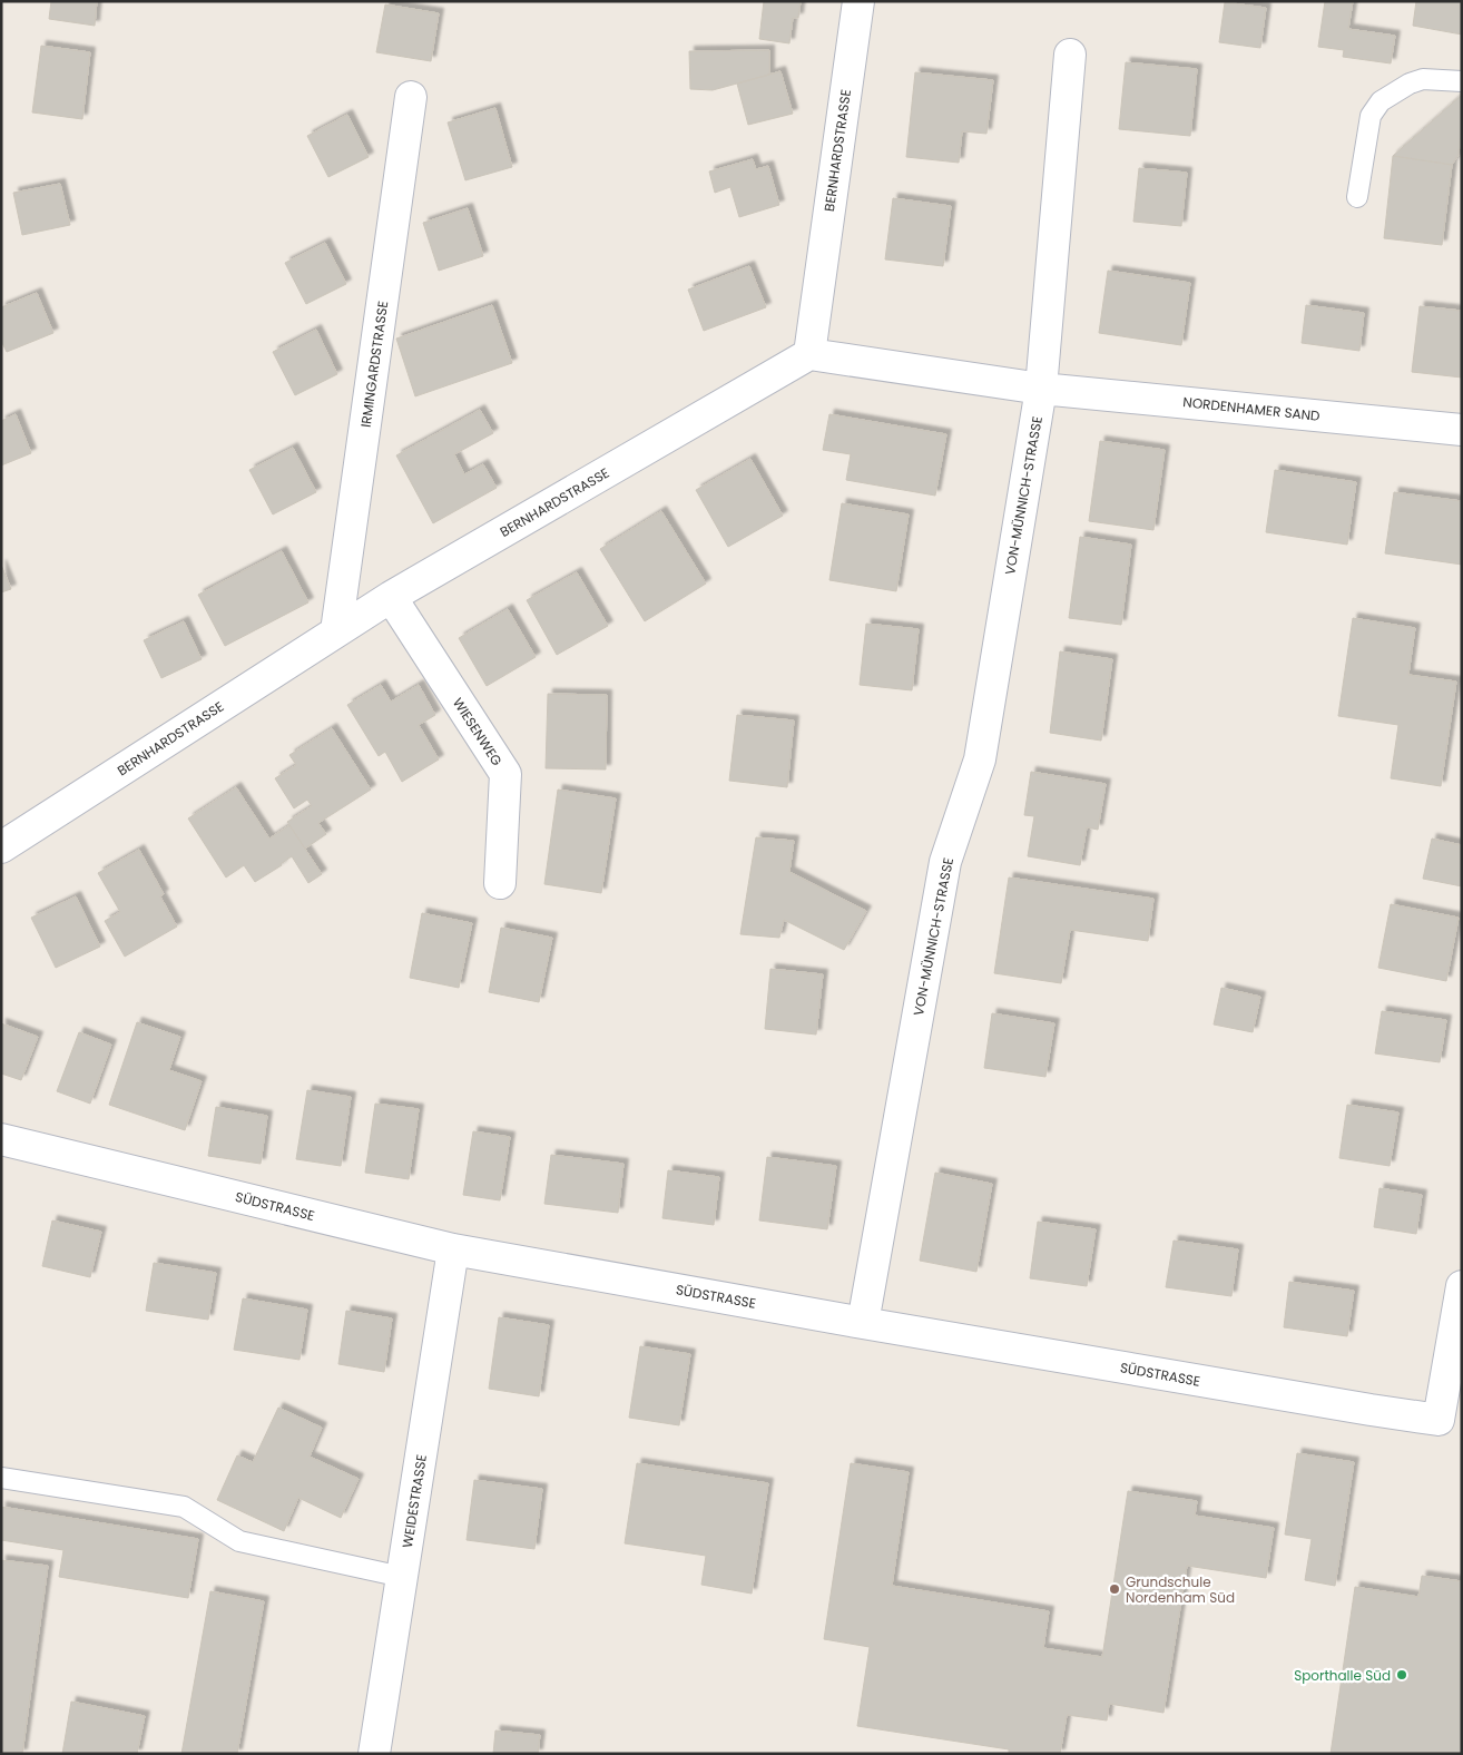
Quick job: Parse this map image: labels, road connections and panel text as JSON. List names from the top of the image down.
{
  "streets": {
    "street": [
      "BERNHARDSTRASSE",
      "IRMINGARDSTRASSE",
      "NORDENHAMER SAND",
      "VON-MÜNNICH-STRASSE",
      "WIESENWEG",
      "SÜDSTRASSE",
      "WEIDESTRASSE"
    ]
  },
  "crossings": [
    ["BERNHARDSTRASSE", "IRMINGARDSTRASSE"],
    ["BERNHARDSTRASSE", "NORDENHAMER SAND"],
    ["BERNHARDSTRASSE", "WIESENWEG"],
    ["NORDENHAMER SAND", "VON-MÜNNICH-STRASSE"],
    ["VON-MÜNNICH-STRASSE", "SÜDSTRASSE"],
    ["SÜDSTRASSE", "WEIDESTRASSE"]
  ],
  "places": ["Grundschule Nordenham Süd", "Sporthalle Süd"]
}
